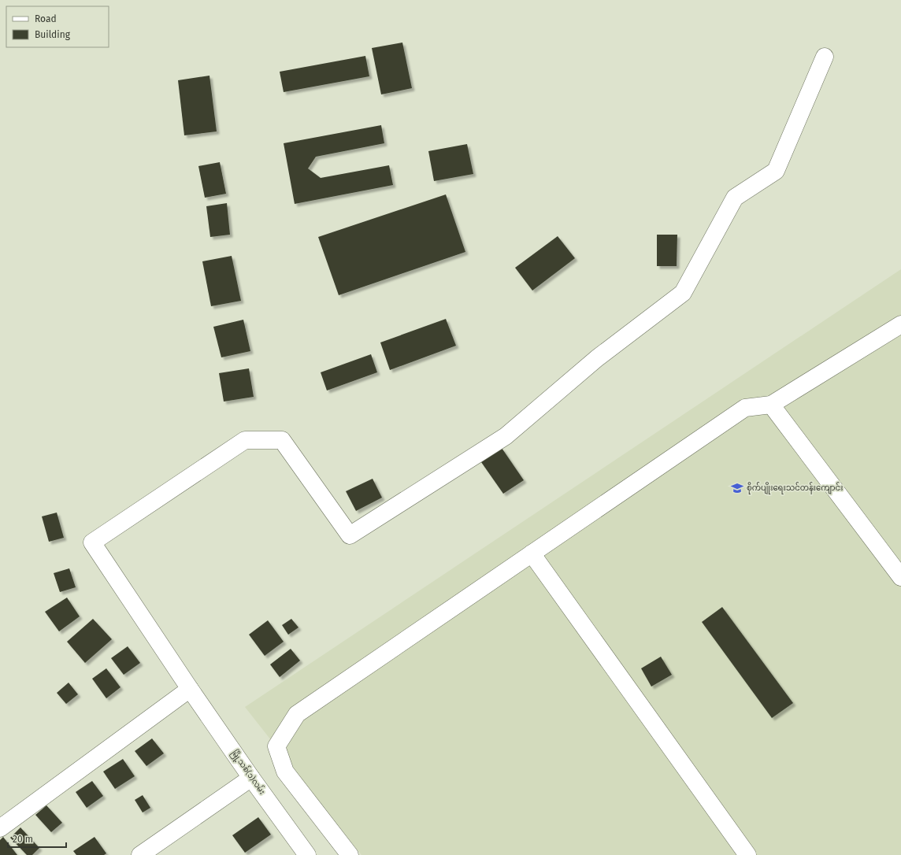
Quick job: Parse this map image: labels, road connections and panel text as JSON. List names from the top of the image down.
{
  "streets": {
    "street": ["မြို့သစ်(၁)လမ်း"]
  },
  "places": {
    "school or university": ["စိုက်ပျိုးရေးသင်တန်းကျောင်း"]
  },
  "legend": ["Road", "Building"],
  "scale_bar": "20 m"
}
